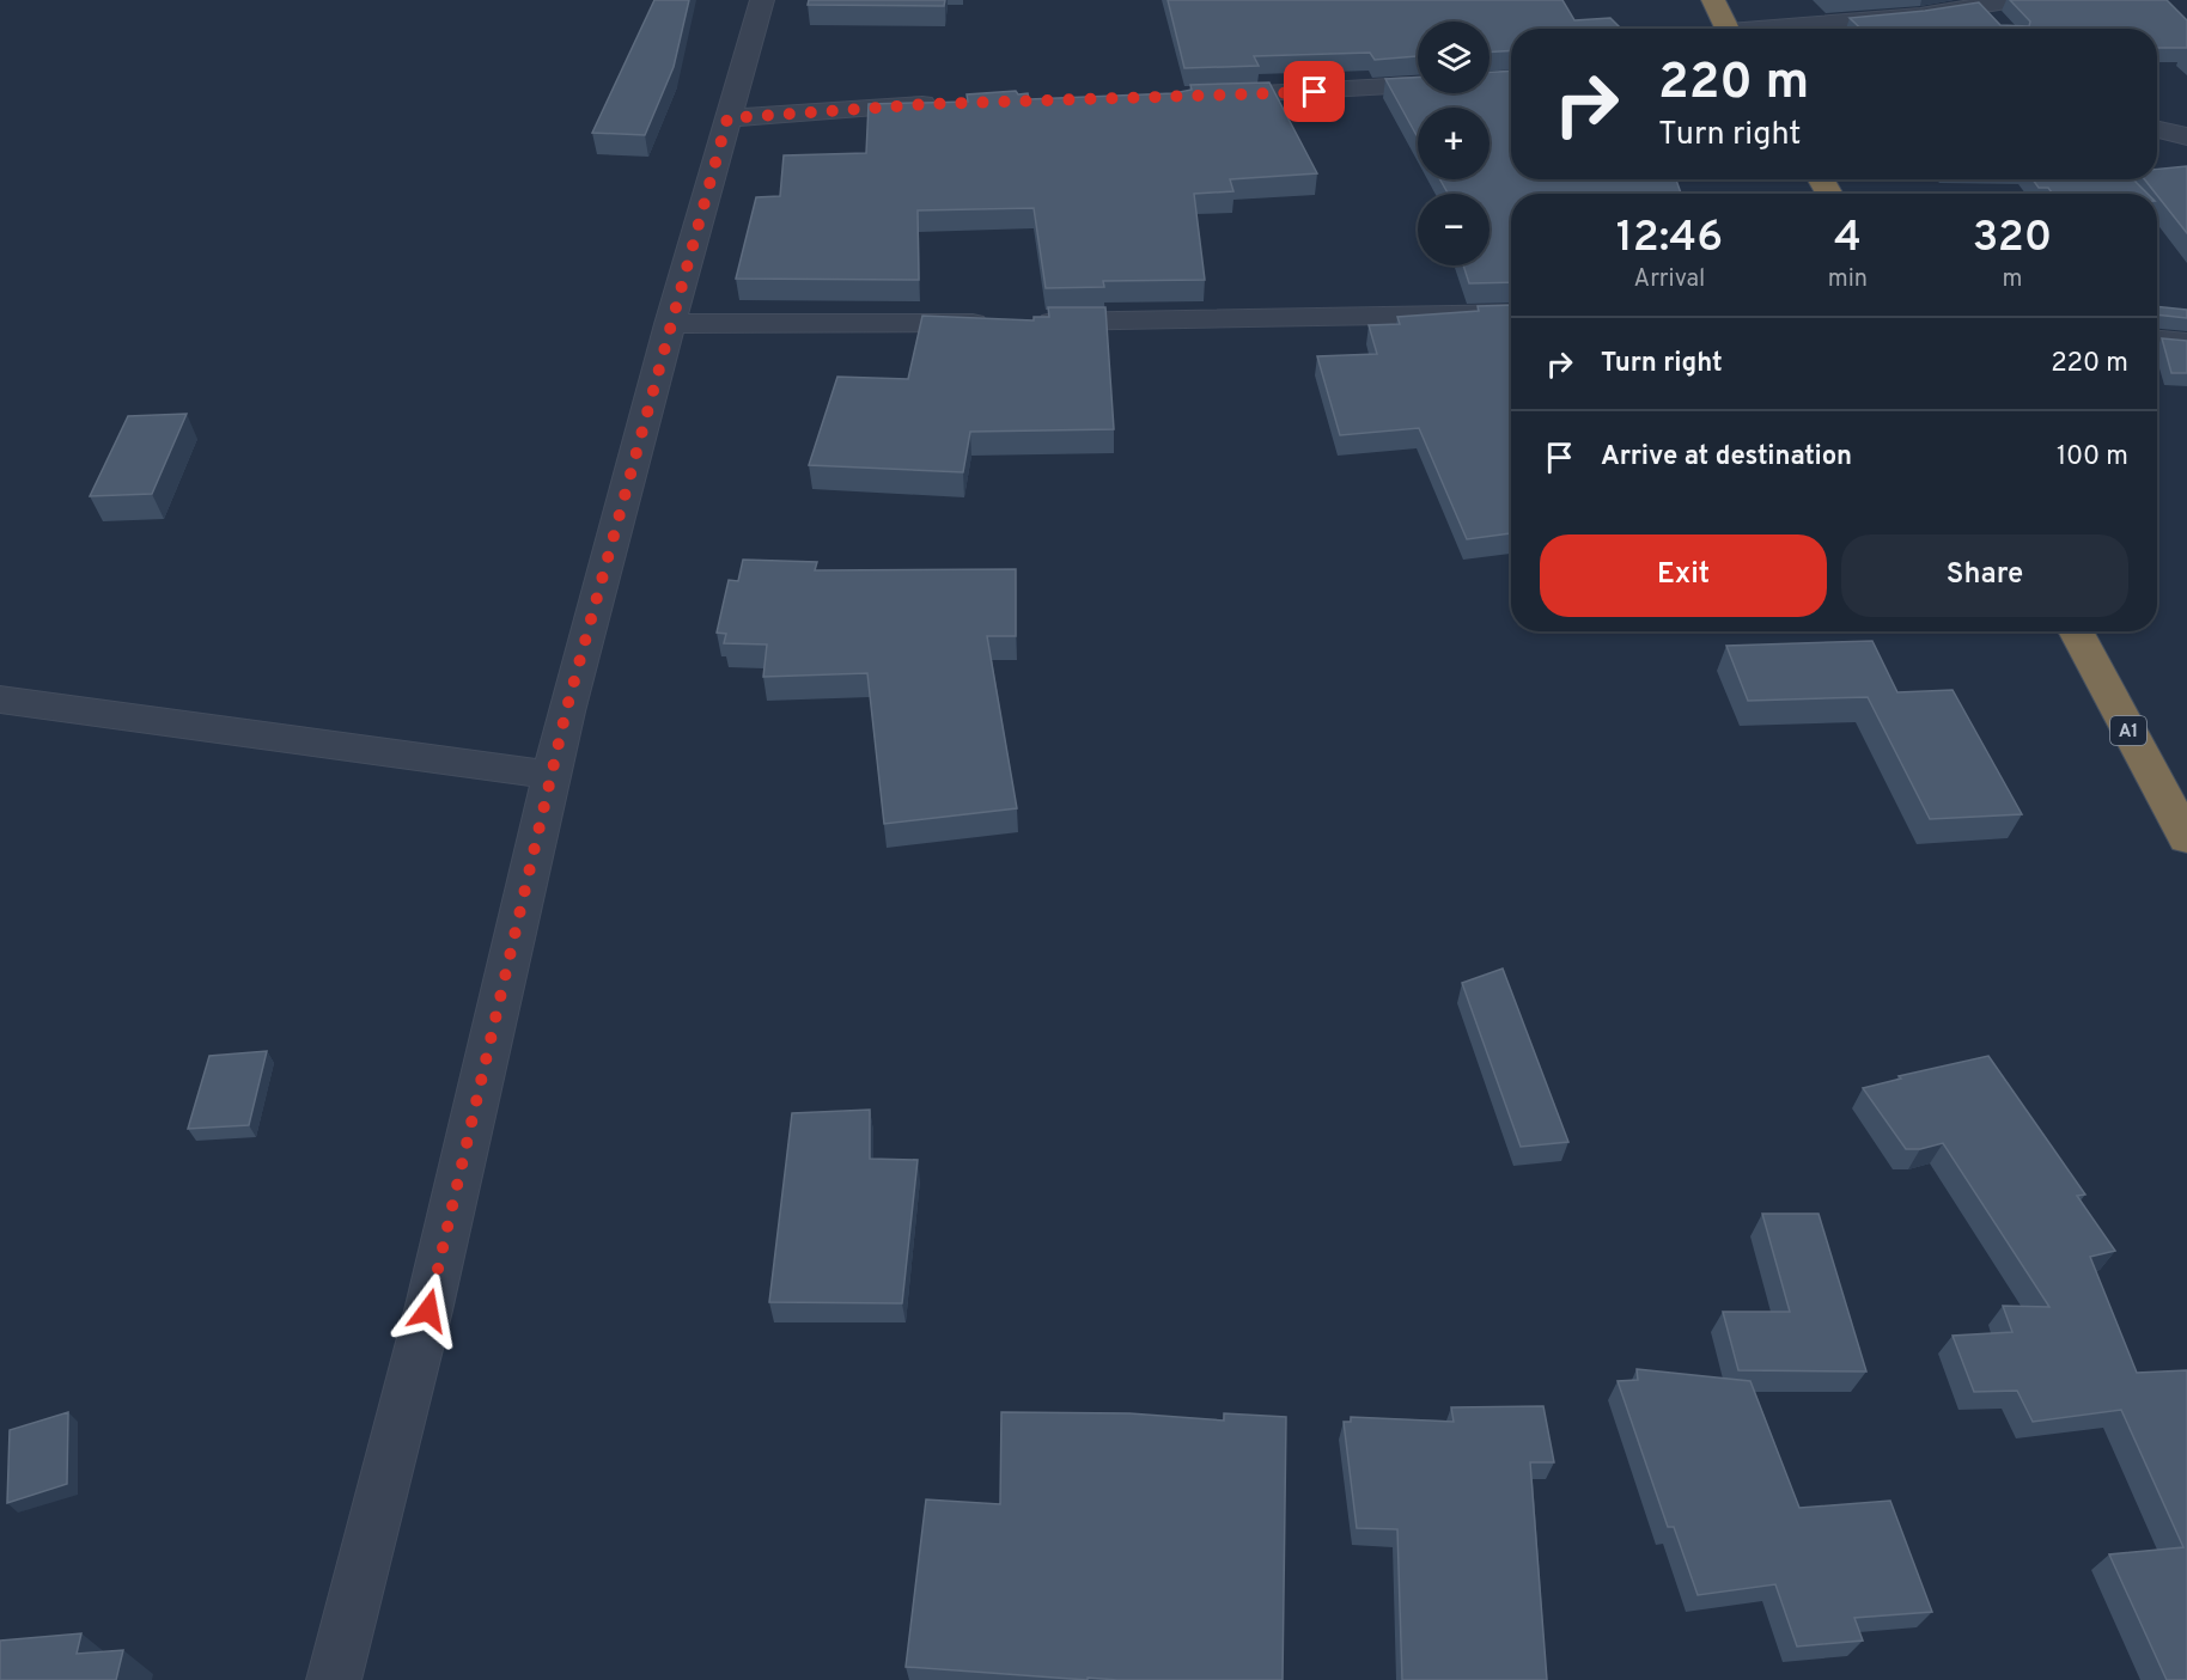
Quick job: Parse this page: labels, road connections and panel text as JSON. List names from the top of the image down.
{
  "streets": {
    "highway": ["A1"]
  },
  "page": {
    "map_buttons": ["+", "−"],
    "turn": ["220 m", "Turn right"],
    "eta": [
      "12:46",
      "Arrival",
      "4",
      "min",
      "320",
      "m"
    ],
    "list": [
      {
        "name": "Turn right",
        "value": "220 m"
      },
      {
        "name": "Arrive at destination",
        "value": "100 m"
      }
    ],
    "buttons": ["Exit", "Share"]
  }
}
